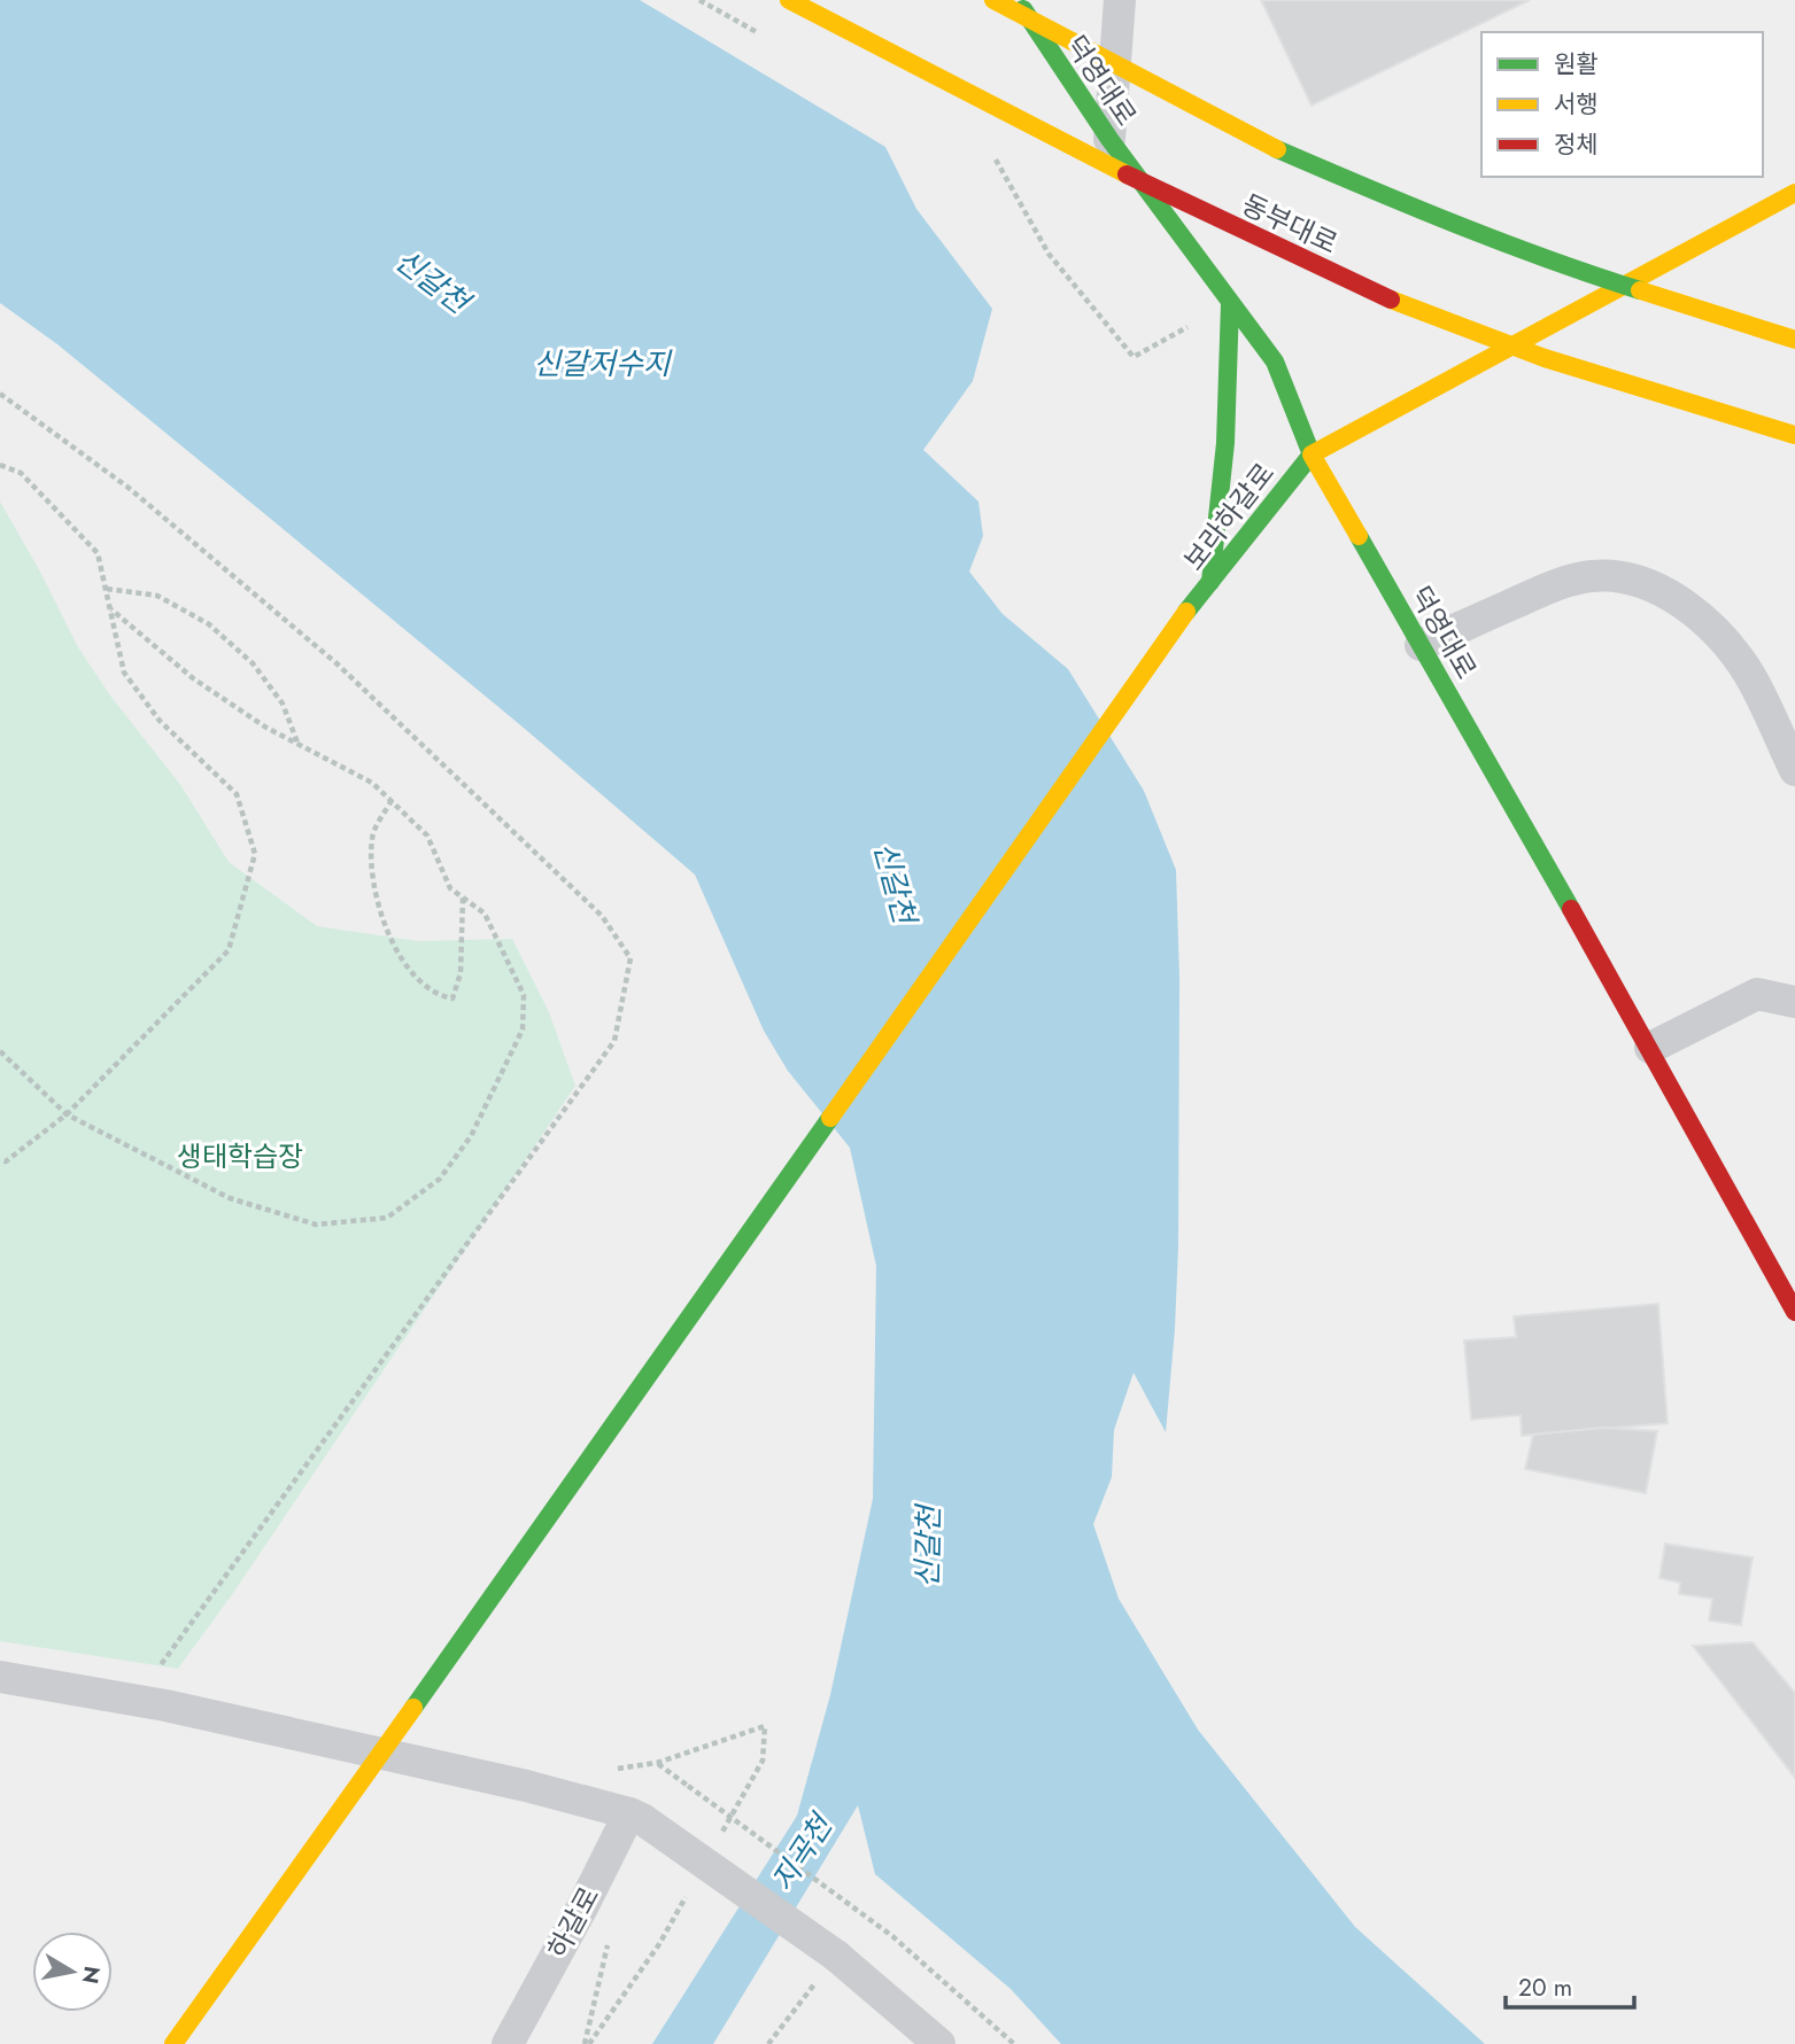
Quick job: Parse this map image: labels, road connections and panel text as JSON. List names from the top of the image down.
{
  "streets": {
    "main road": ["덕영대로", "동부대로", "보라하갈로"],
    "street": ["하갈로"]
  },
  "crossings": [
    ["덕영대로", "보라하갈로"]
  ],
  "water": ["신갈천", "신갈저수지", "지곡천"],
  "parks": ["생태학습장"],
  "legend": ["원활", "서행", "정체"],
  "scale_bar": "20 m",
  "north": "right"
}
